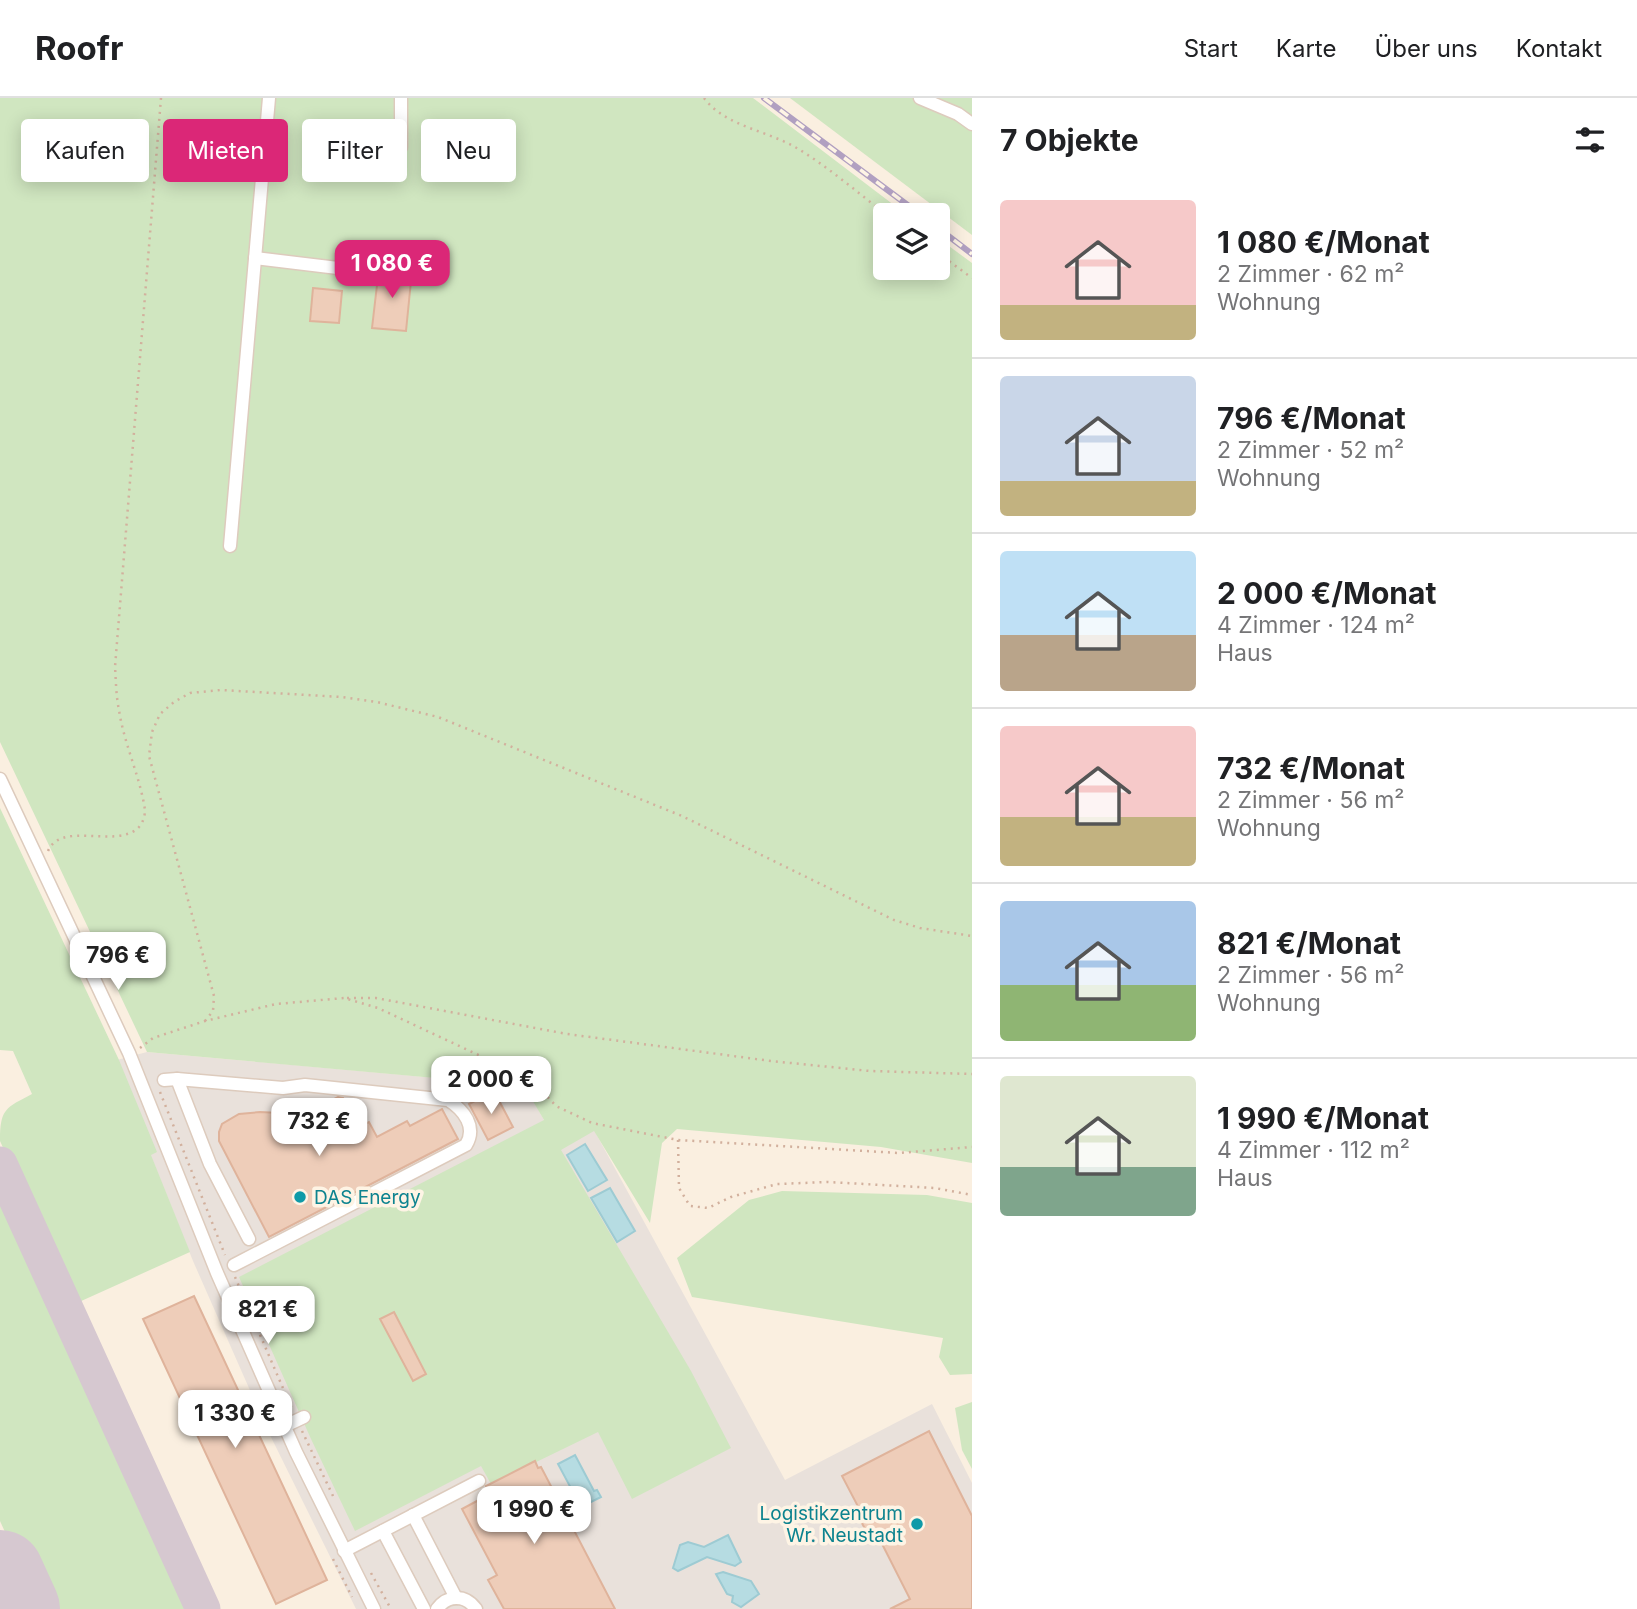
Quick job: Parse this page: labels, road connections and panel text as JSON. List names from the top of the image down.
{
  "places": ["DAS Energy", "Logistikzentrum Wr. Neustadt"],
  "page": {
    "header": "Roofr",
    "nav": [
      "Start",
      "Karte",
      "Über uns",
      "Kontakt"
    ],
    "heading": "7 Objekte",
    "chip": [
      "Kaufen",
      "Mieten",
      "Filter",
      "Neu"
    ],
    "list": [
      {
        "name": "1 080 €/Monat",
        "note": "2 Zimmer · 62 m² · Wohnung"
      },
      {
        "name": "796 €/Monat",
        "note": "2 Zimmer · 52 m² · Wohnung"
      },
      {
        "name": "2 000 €/Monat",
        "note": "4 Zimmer · 124 m² · Haus"
      },
      {
        "name": "732 €/Monat",
        "note": "2 Zimmer · 56 m² · Wohnung"
      },
      {
        "name": "821 €/Monat",
        "note": "2 Zimmer · 56 m² · Wohnung"
      },
      {
        "name": "1 990 €/Monat",
        "note": "4 Zimmer · 112 m² · Haus"
      }
    ],
    "price": [
      "1 080 €",
      "796 €",
      "2 000 €",
      "732 €",
      "821 €",
      "1 330 €",
      "1 990 €"
    ]
  }
}
